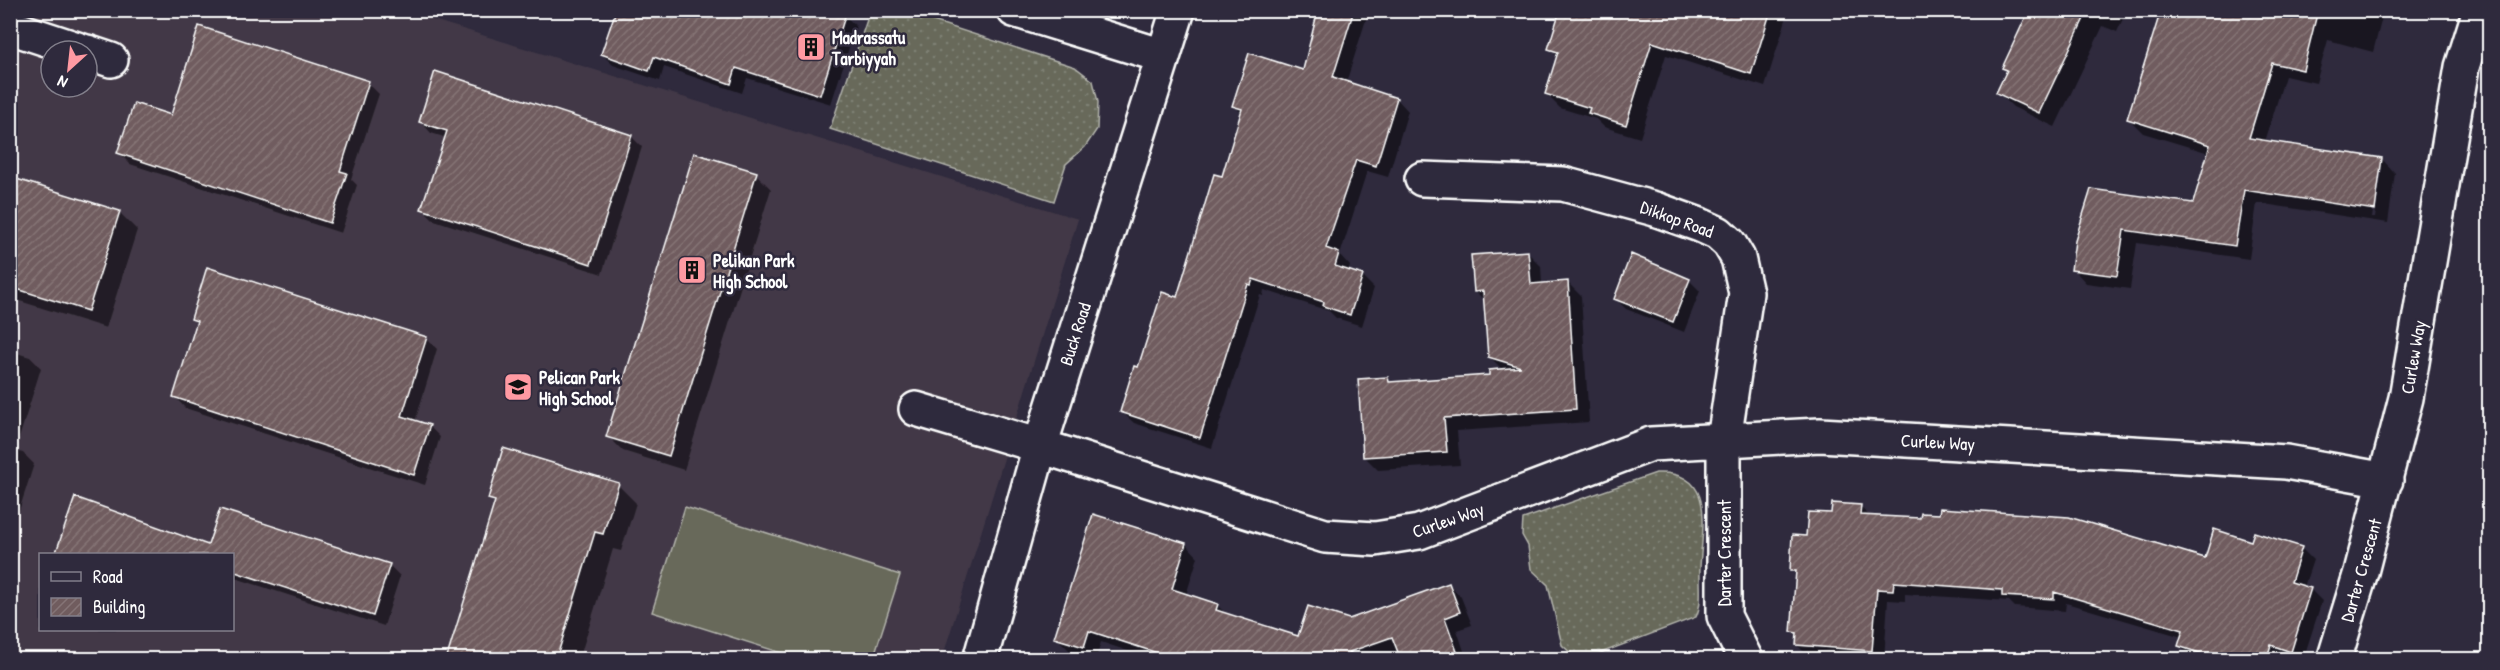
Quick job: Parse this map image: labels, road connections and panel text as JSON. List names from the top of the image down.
{
  "streets": {
    "street": [
      "Dikkop Road",
      "Buck Road",
      "Curlew Way",
      "Darter Crescent"
    ]
  },
  "crossings": [
    ["Dikkop Road", "Curlew Way"],
    ["Dikkop Road", "Darter Crescent"],
    ["Buck Road", "Curlew Way"],
    ["Curlew Way", "Darter Crescent"]
  ],
  "places": {
    "building": ["Madrassatu Tarbiyyah", "Pelikan Park High School"],
    "school or university": ["Pelican Park High School"]
  },
  "legend": ["Road", "Building"],
  "north": "bottom left"
}
